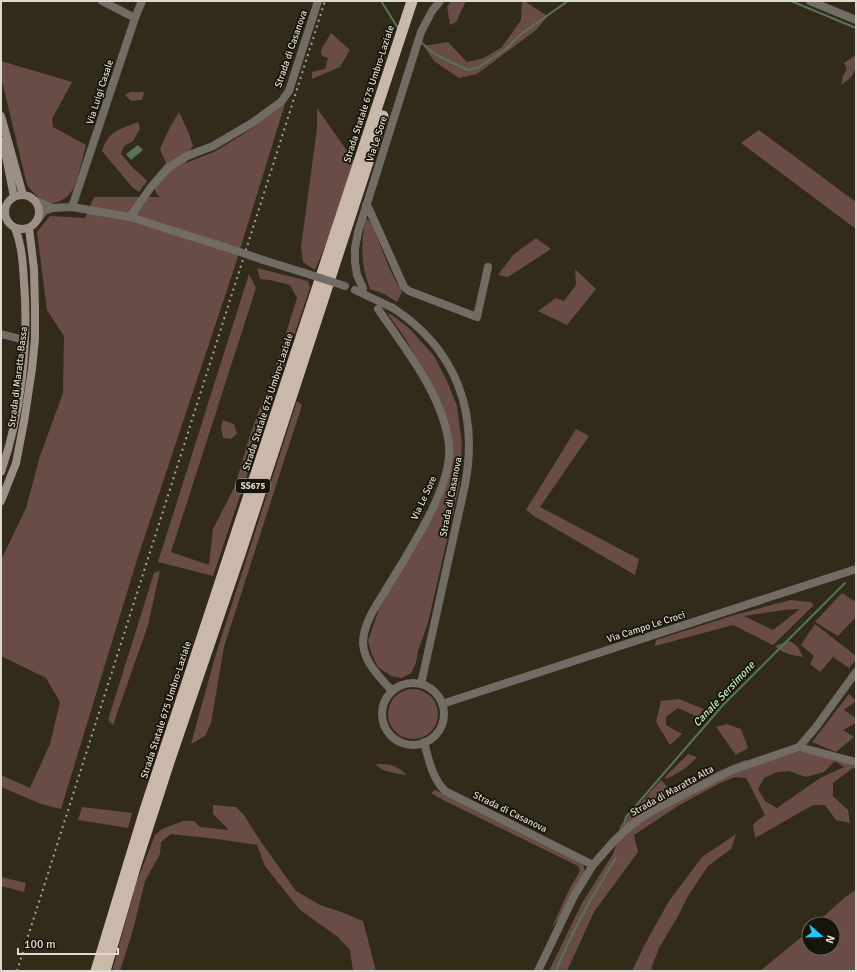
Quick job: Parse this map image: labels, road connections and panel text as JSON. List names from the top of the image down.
{
  "streets": {
    "highway": ["Strada Statale 675 Umbro-Laziale", "SS675"],
    "main road": ["Strada di Maratta Bassa"],
    "street": [
      "Strada di Casanova",
      "Via Luigi Casale",
      "Via Le Sore",
      "Via Campo Le Croci",
      "Strada di Maratta Alta"
    ]
  },
  "crossings": [
    ["Strada di Casanova", "Via Le Sore"],
    ["Strada di Casanova", "Via Campo Le Croci"],
    ["Strada di Casanova", "Strada di Maratta Alta"],
    ["Via Le Sore", "Via Campo Le Croci"]
  ],
  "water": ["Canale Sersimone"],
  "scale_bar": "100 m",
  "north": "right"
}
